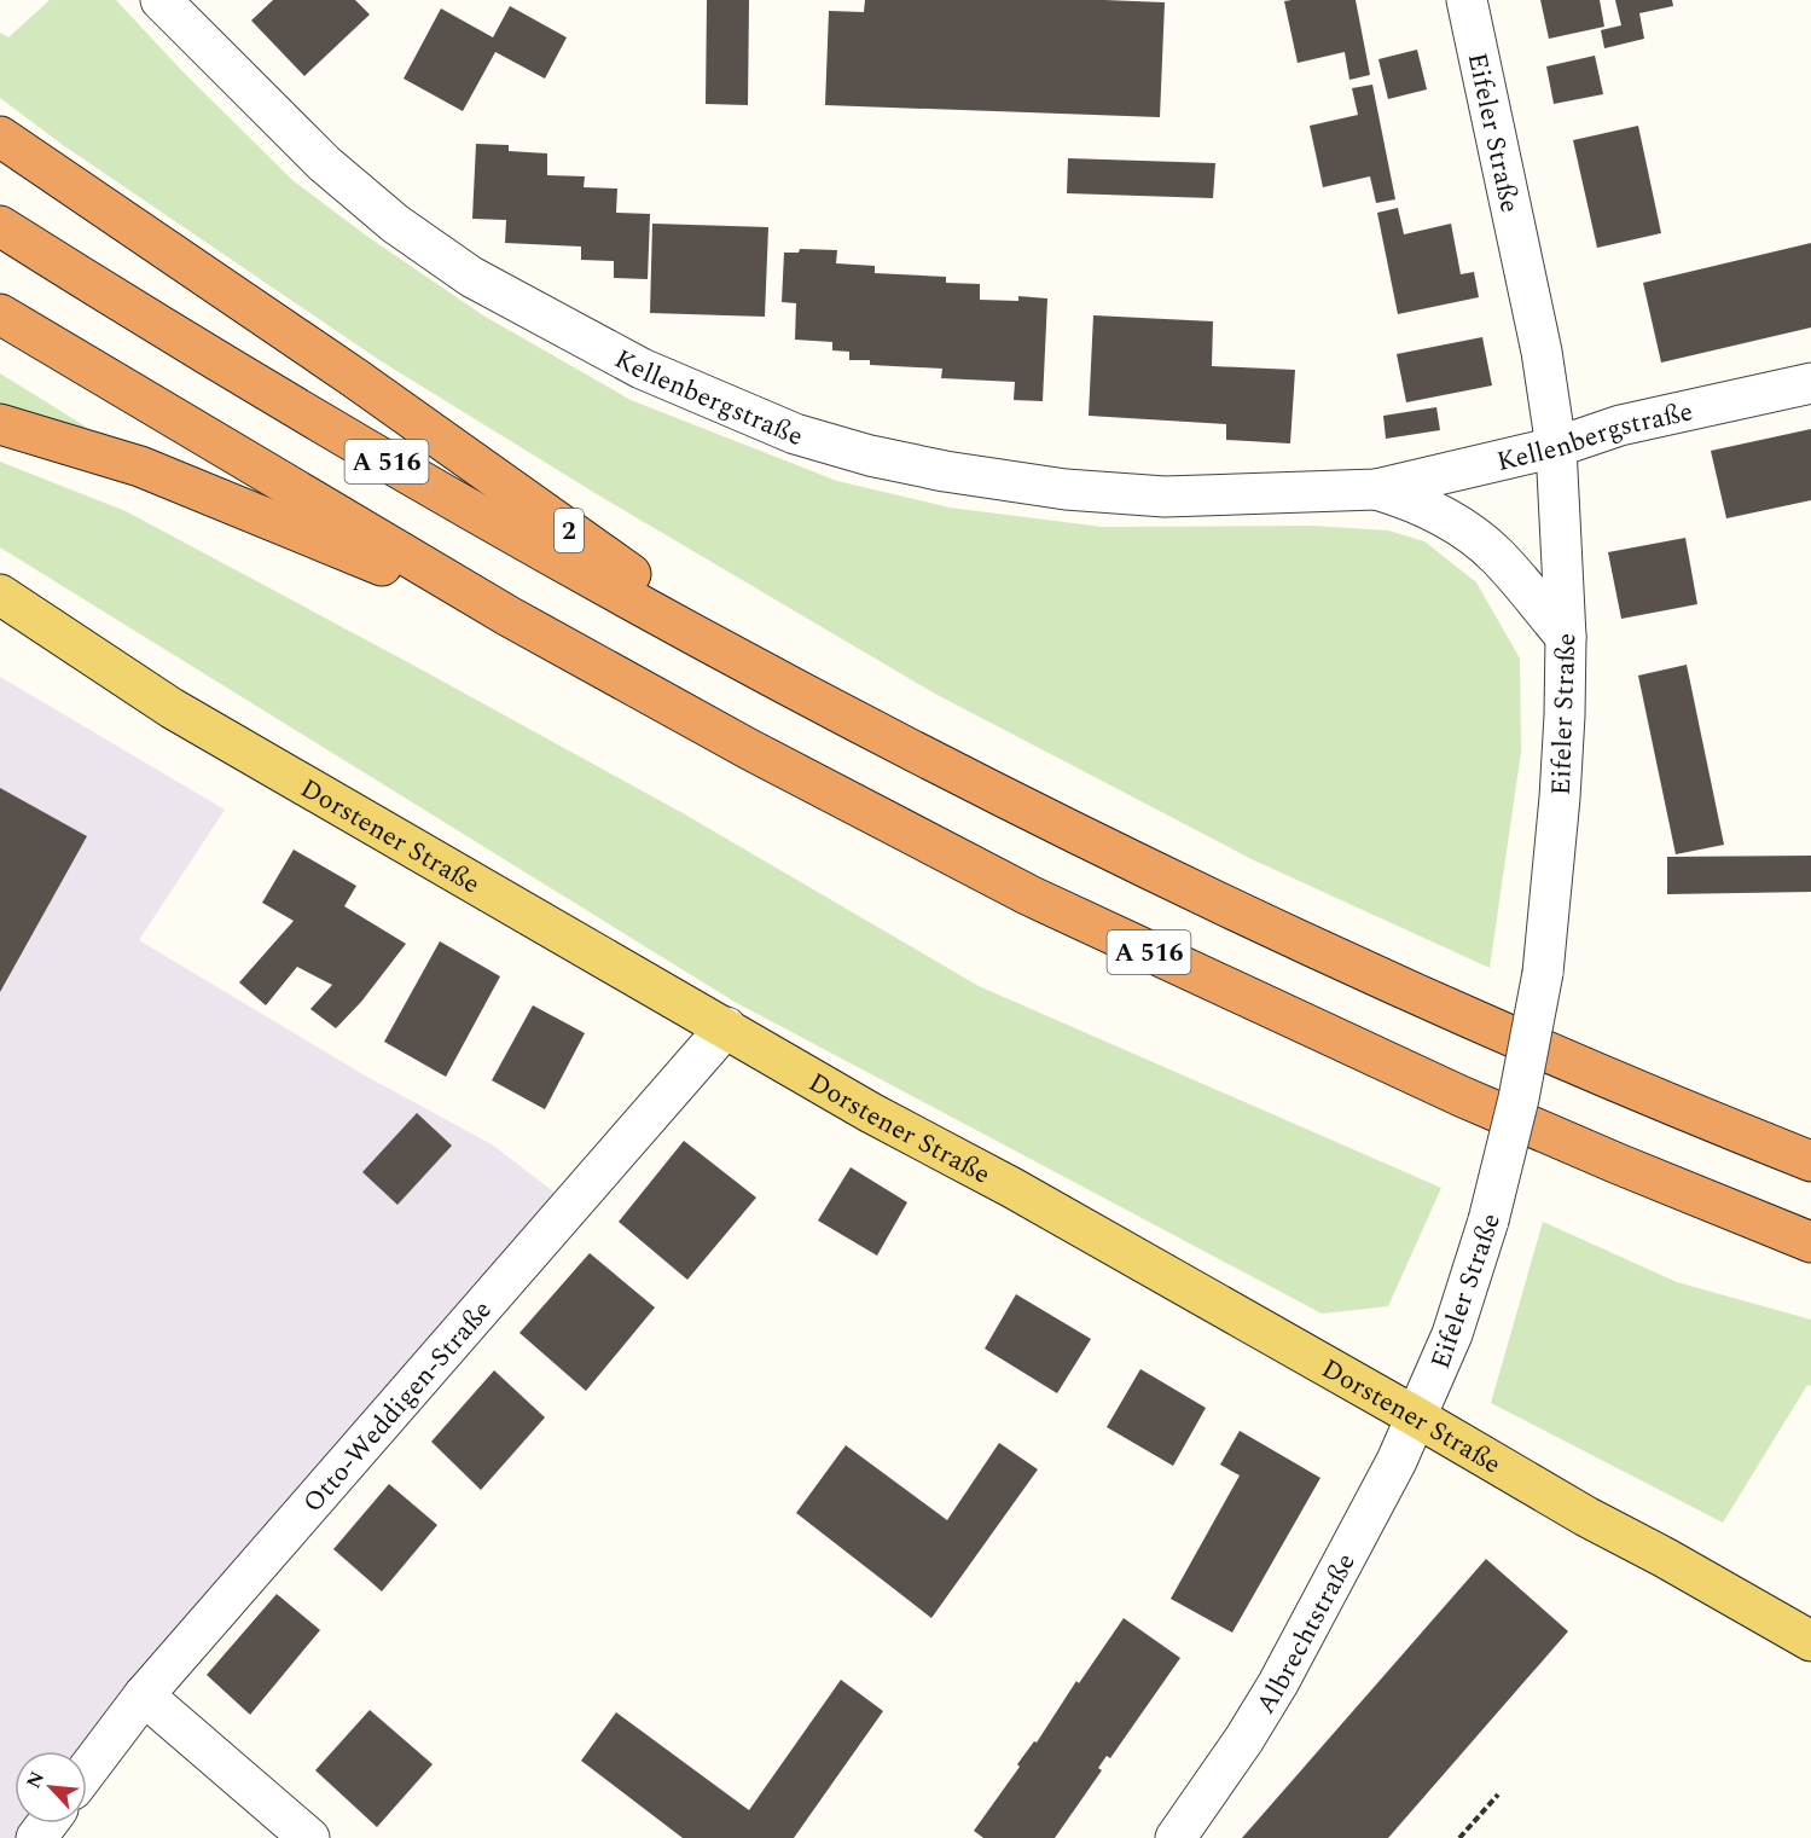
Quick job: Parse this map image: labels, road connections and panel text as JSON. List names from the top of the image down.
{
  "streets": {
    "highway": ["A 516", "2"],
    "main road": ["Dorstener Straße"],
    "street": [
      "Eifeler Straße",
      "Kellenbergstraße",
      "Otto-Weddigen-Straße",
      "Albrechtstraße"
    ]
  },
  "crossings": [
    ["Eifeler Straße", "Kellenbergstraße"],
    ["Eifeler Straße", "Dorstener Straße"],
    ["Eifeler Straße", "Albrechtstraße"],
    ["A 516", "2"],
    ["Dorstener Straße", "Otto-Weddigen-Straße"],
    ["Dorstener Straße", "Albrechtstraße"]
  ],
  "north": "top left"
}
